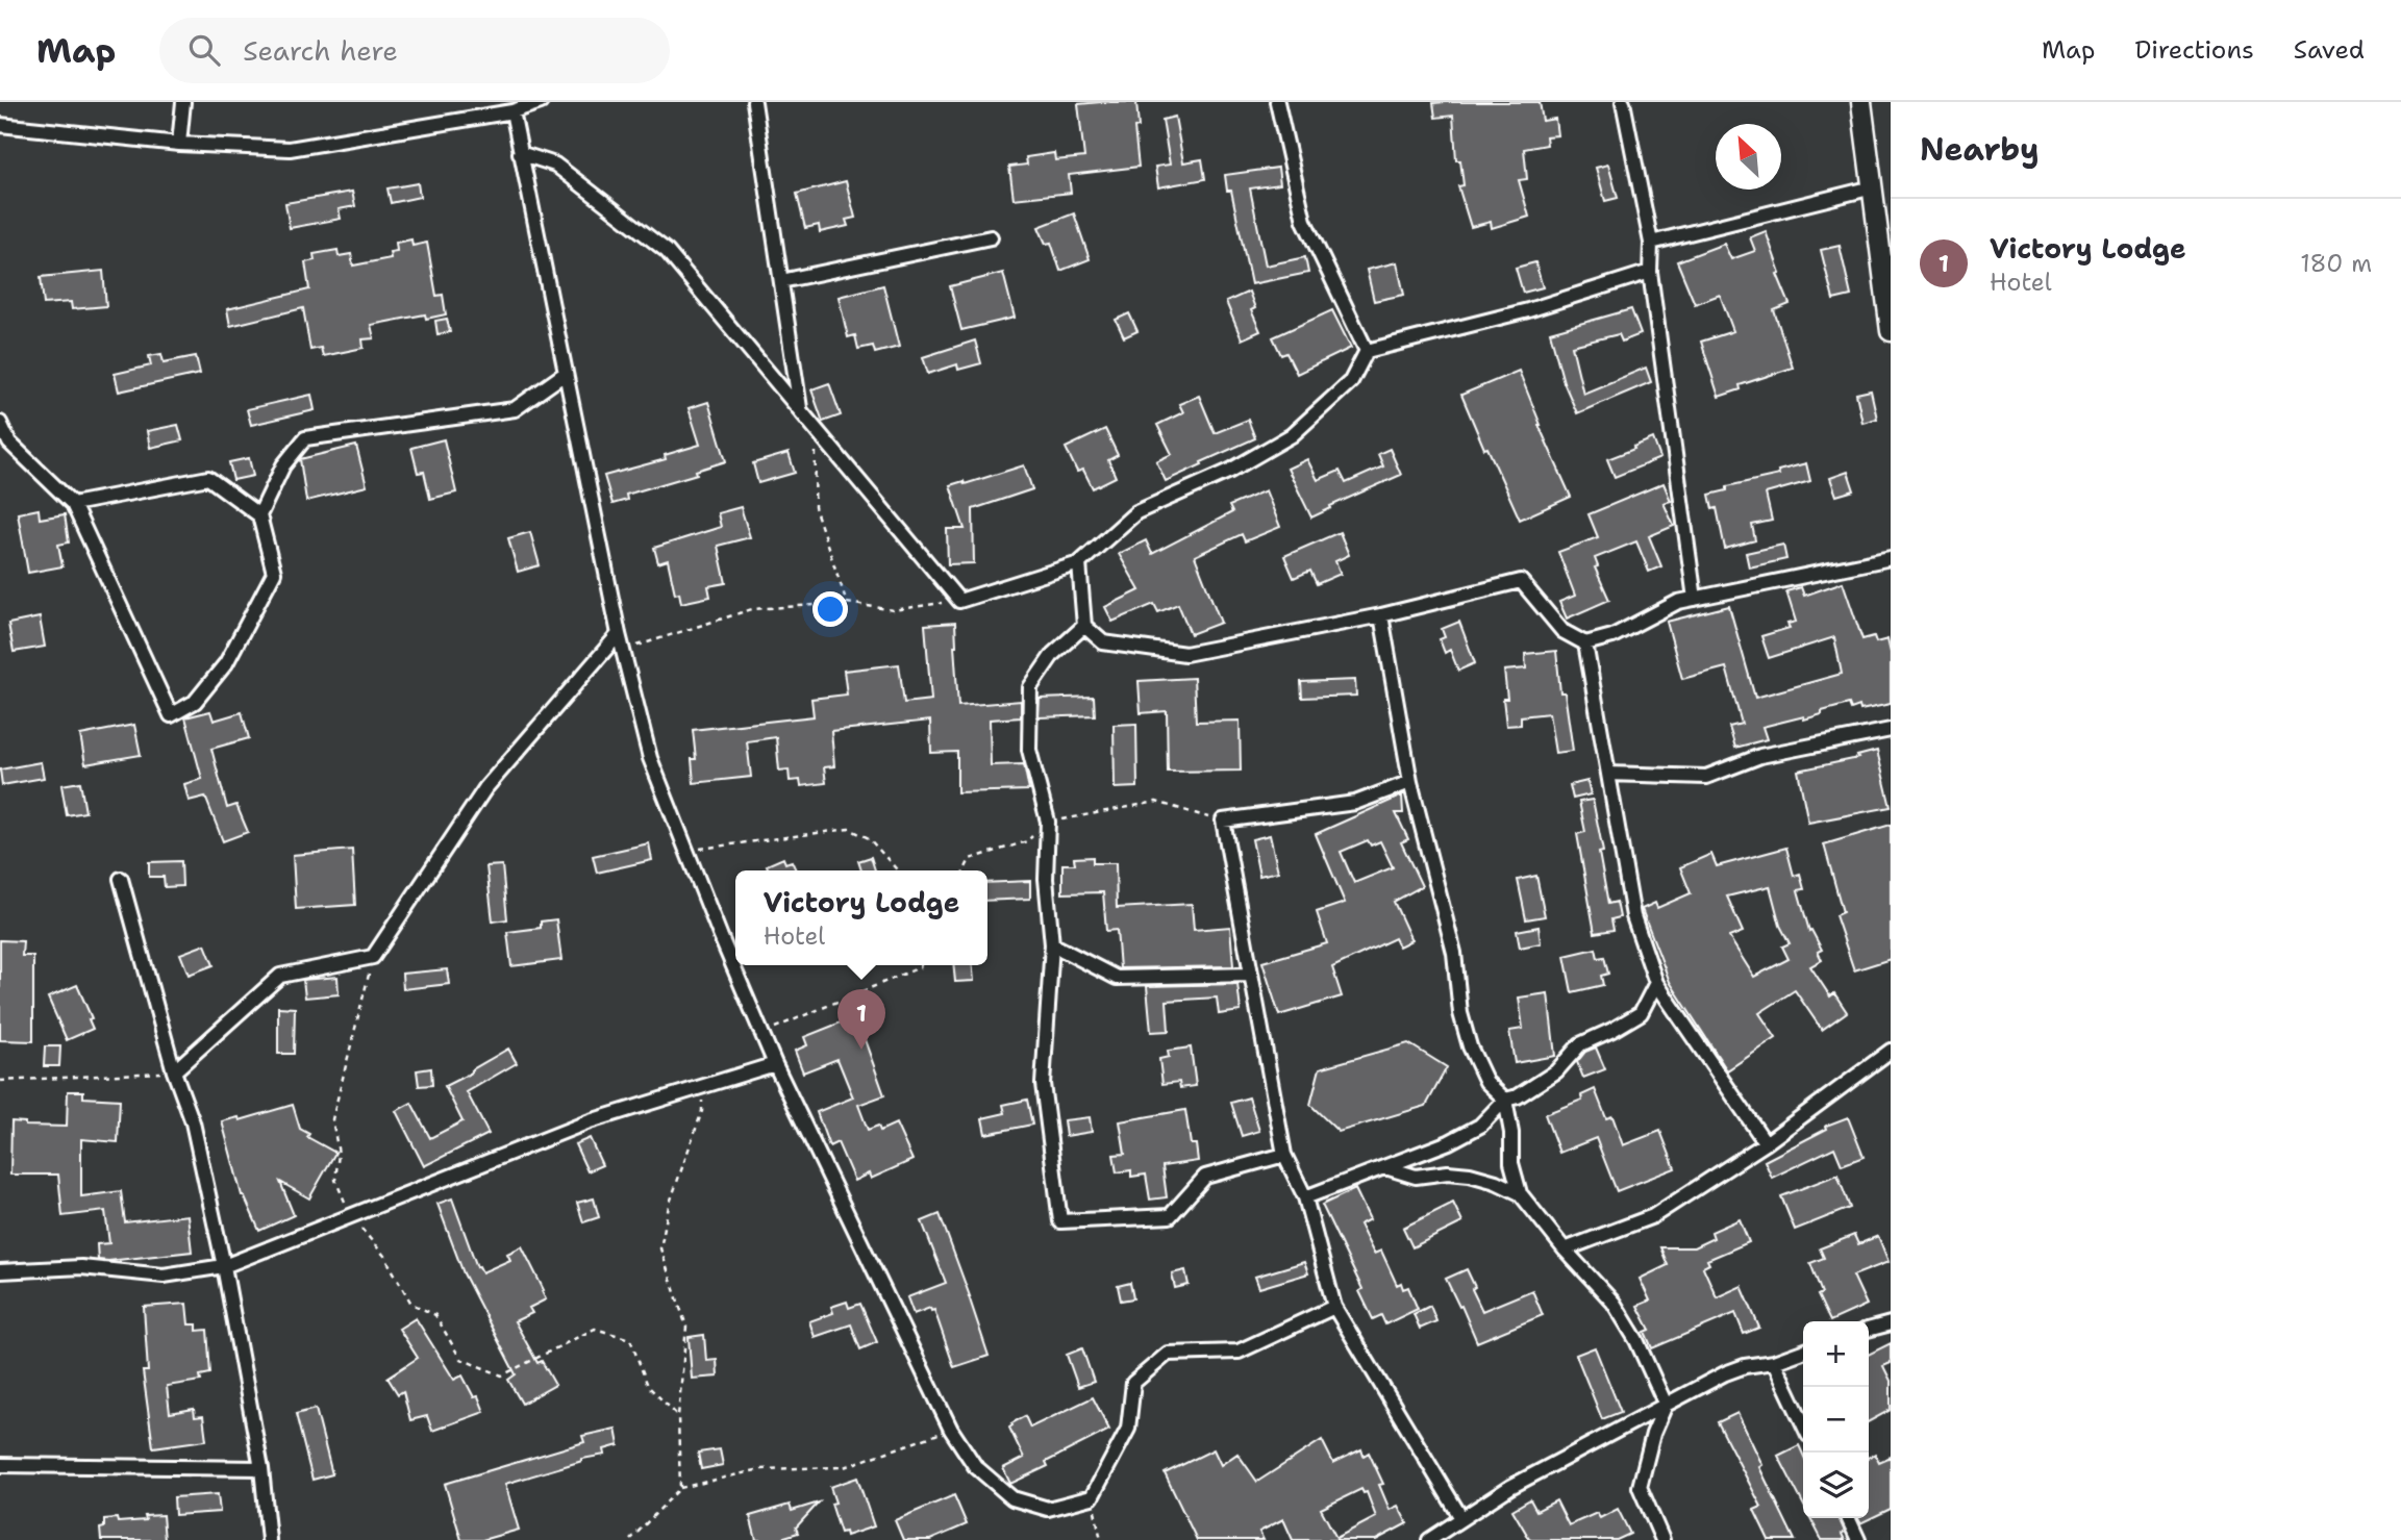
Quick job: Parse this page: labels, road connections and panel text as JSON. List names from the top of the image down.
{
  "north": "top left",
  "page": {
    "header": "Map",
    "search": "Search here",
    "nav": ["Map", "Directions", "Saved"],
    "heading": "Nearby",
    "list": [
      {
        "mark": "1",
        "name": "Victory Lodge",
        "note": "Hotel",
        "value": "180 m"
      }
    ],
    "popup": ["Victory Lodge", "Hotel"],
    "pins": "1",
    "map_buttons": ["+", "−"]
  }
}
